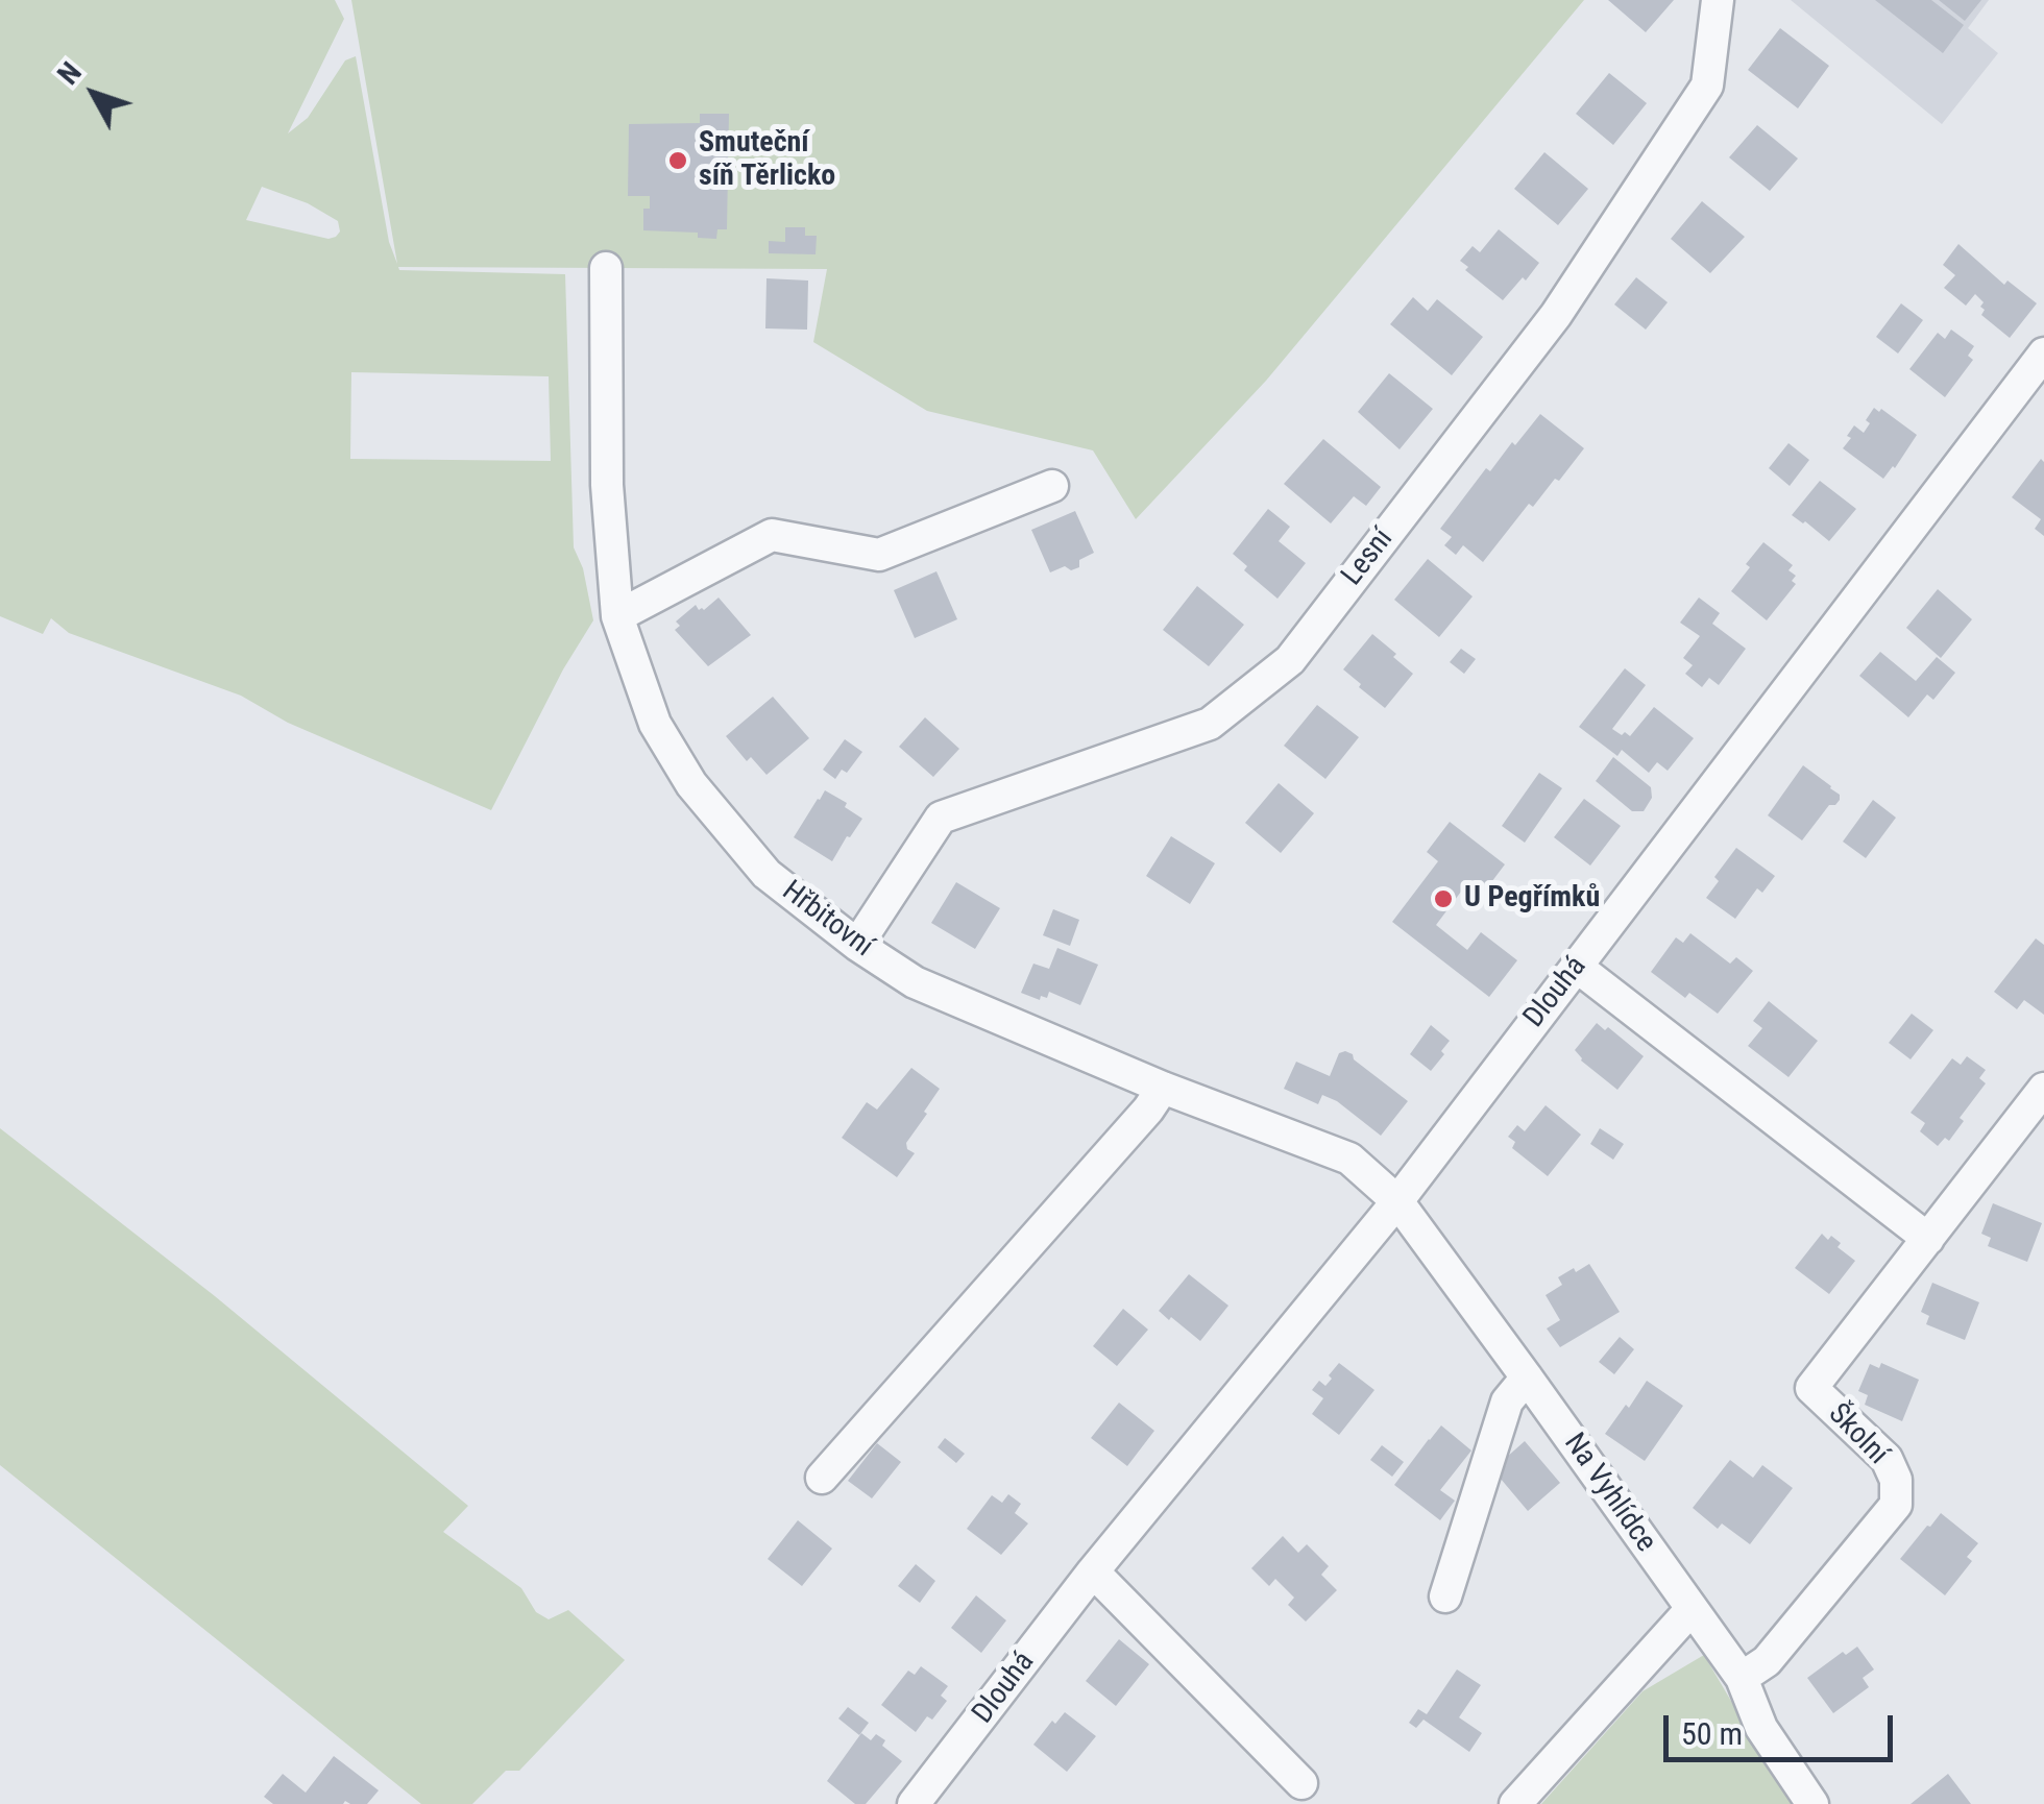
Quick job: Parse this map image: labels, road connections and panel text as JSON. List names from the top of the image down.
{
  "streets": {
    "street": [
      "Lesní",
      "Hřbitovní",
      "Dlouhá",
      "Školní",
      "Na Vyhlídce"
    ]
  },
  "crossings": [
    ["Lesní", "Hřbitovní"],
    ["Hřbitovní", "Dlouhá"],
    ["Hřbitovní", "Na Vyhlídce"],
    ["Dlouhá", "Na Vyhlídce"],
    ["Školní", "Na Vyhlídce"]
  ],
  "places": ["Smuteční síň Těrlicko", "U Pegřímků"],
  "scale_bar": "50 m",
  "north": "top left"
}
